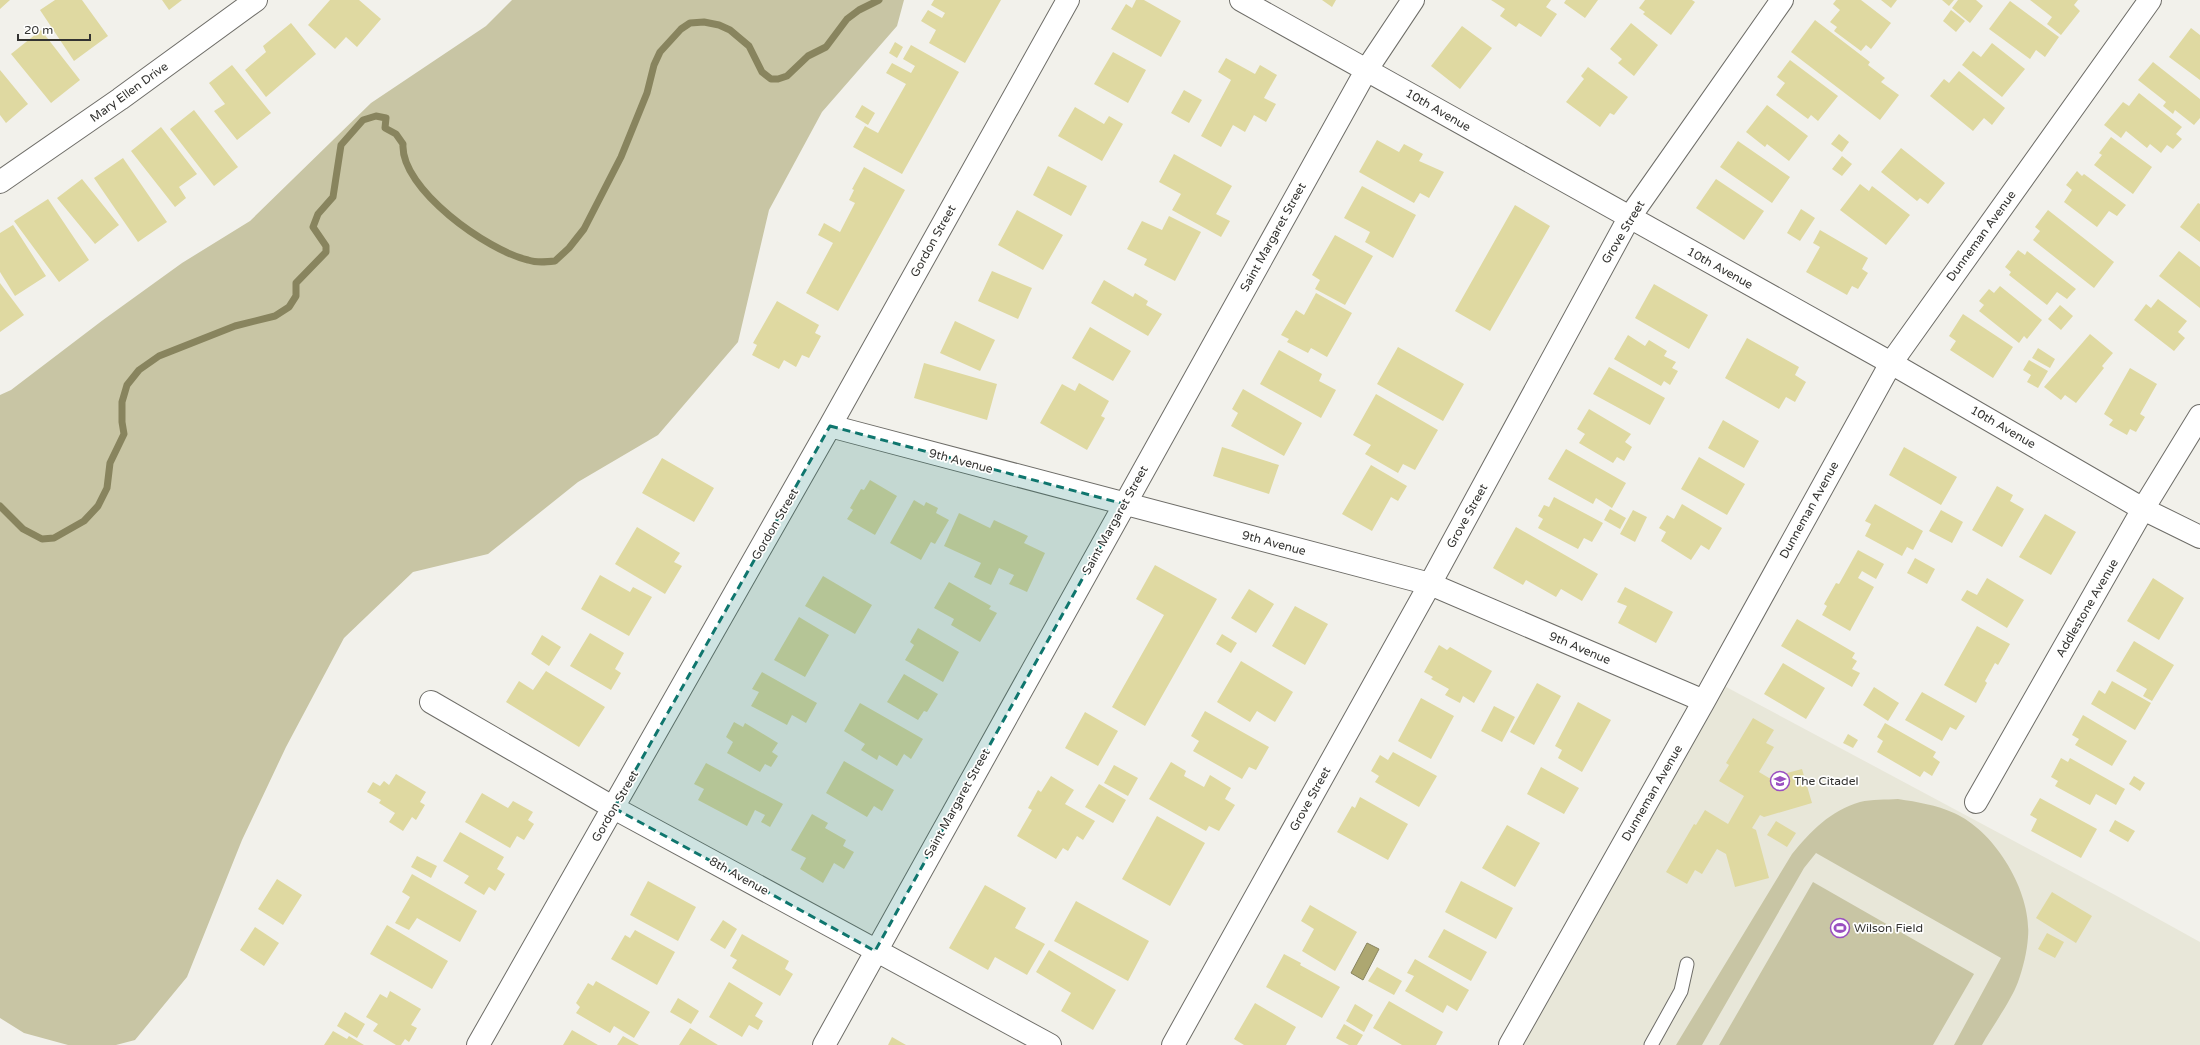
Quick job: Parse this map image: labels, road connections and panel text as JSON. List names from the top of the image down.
{
  "streets": {
    "street": [
      "Mary Ellen Drive",
      "10th Avenue",
      "Grove Street",
      "Dunneman Avenue",
      "Saint Margaret Street",
      "Gordon Street",
      "9th Avenue",
      "Addlestone Avenue",
      "8th Avenue"
    ]
  },
  "crossings": [
    ["10th Avenue", "Grove Street"],
    ["10th Avenue", "Dunneman Avenue"],
    ["10th Avenue", "Saint Margaret Street"],
    ["10th Avenue", "Addlestone Avenue"],
    ["Grove Street", "9th Avenue"],
    ["Dunneman Avenue", "9th Avenue"],
    ["Saint Margaret Street", "9th Avenue"],
    ["Saint Margaret Street", "8th Avenue"],
    ["Gordon Street", "9th Avenue"],
    ["Gordon Street", "8th Avenue"]
  ],
  "places": {
    "school or university": ["The Citadel"],
    "sports": ["Wilson Field"]
  },
  "scale_bar": "20 m"
}
